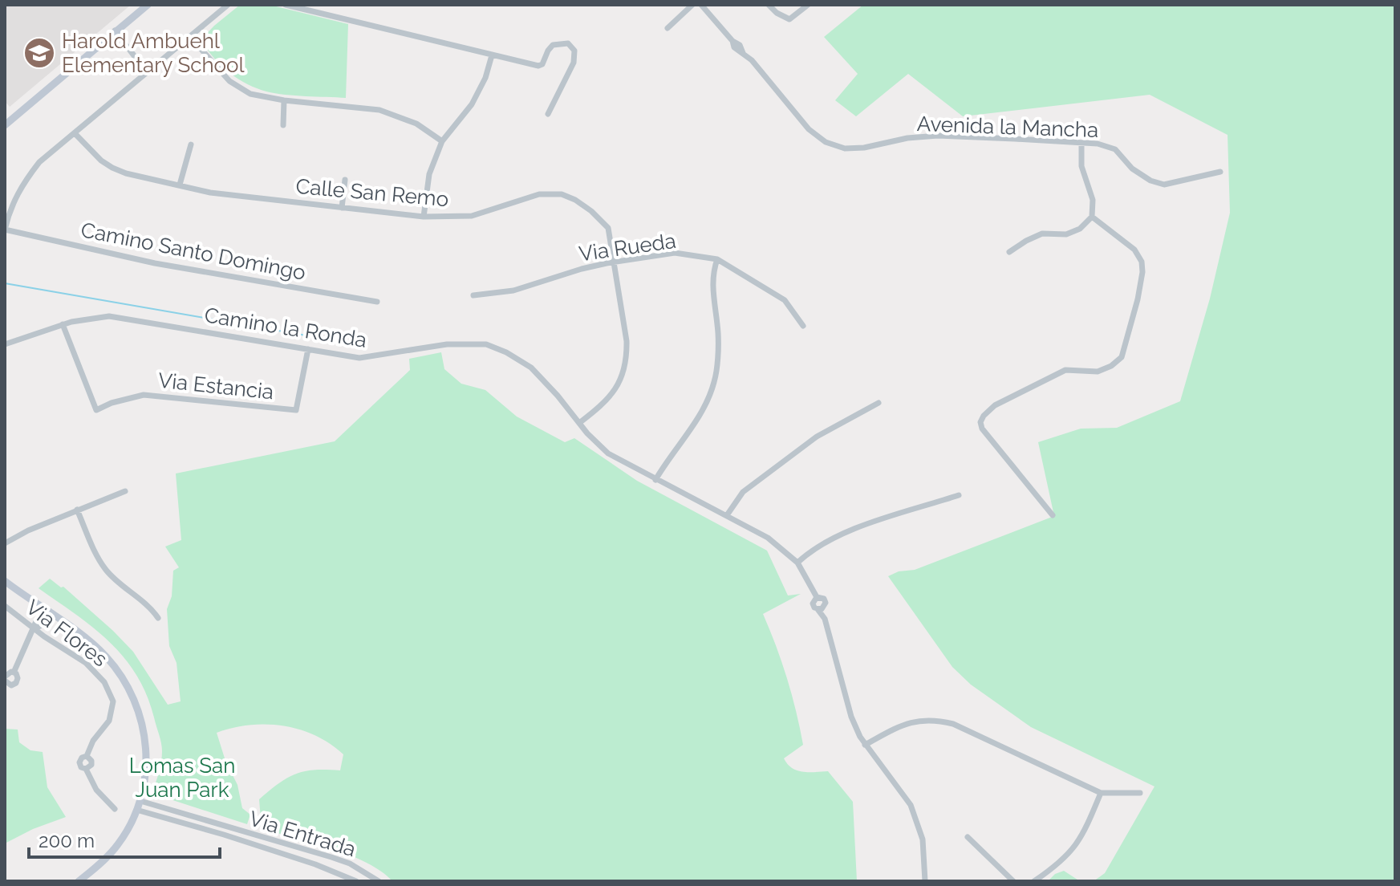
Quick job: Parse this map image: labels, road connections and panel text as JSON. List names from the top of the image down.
{
  "streets": {
    "street": [
      "Avenida la Mancha",
      "Calle San Remo",
      "Via Rueda",
      "Camino Santo Domingo",
      "Camino la Ronda",
      "Via Estancia",
      "Via Flores",
      "Via Entrada"
    ]
  },
  "crossings": [
    ["Calle San Remo", "Via Rueda"],
    ["Calle San Remo", "Camino la Ronda"],
    ["Camino la Ronda", "Via Estancia"]
  ],
  "parks": ["Lomas San Juan Park"],
  "places": {
    "school or university": ["Harold Ambuehl Elementary School"]
  },
  "scale_bar": "200 m"
}
